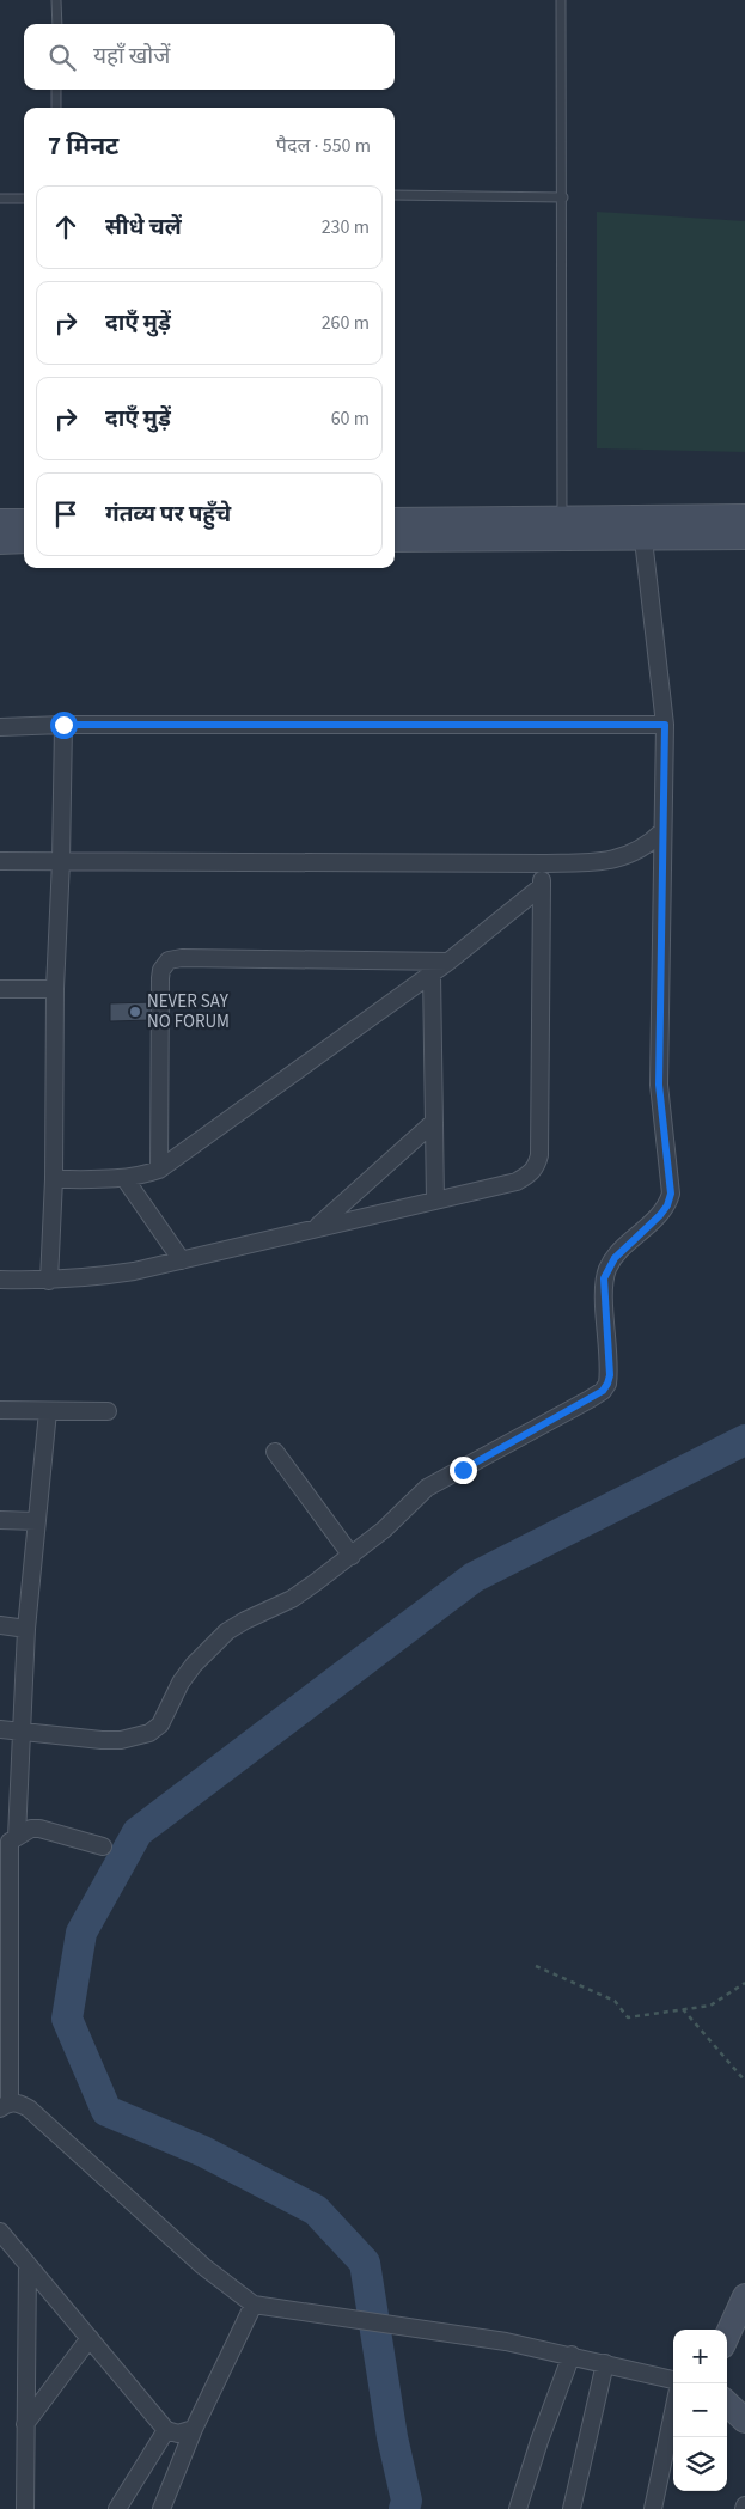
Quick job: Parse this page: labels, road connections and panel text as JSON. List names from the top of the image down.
{
  "places": ["NEVER SAY NO FORUM"],
  "page": {
    "search": "यहाँ खोजें",
    "heading": ["7 मिनट", "पैदल · 550 m"],
    "list": [
      ["सीधे चलें", "230 m"],
      ["दाएँ मुड़ें", "260 m"],
      ["दाएँ मुड़ें", "60 m"],
      "गंतव्य पर पहुँचे"
    ],
    "map_buttons": ["+", "−"]
  }
}
